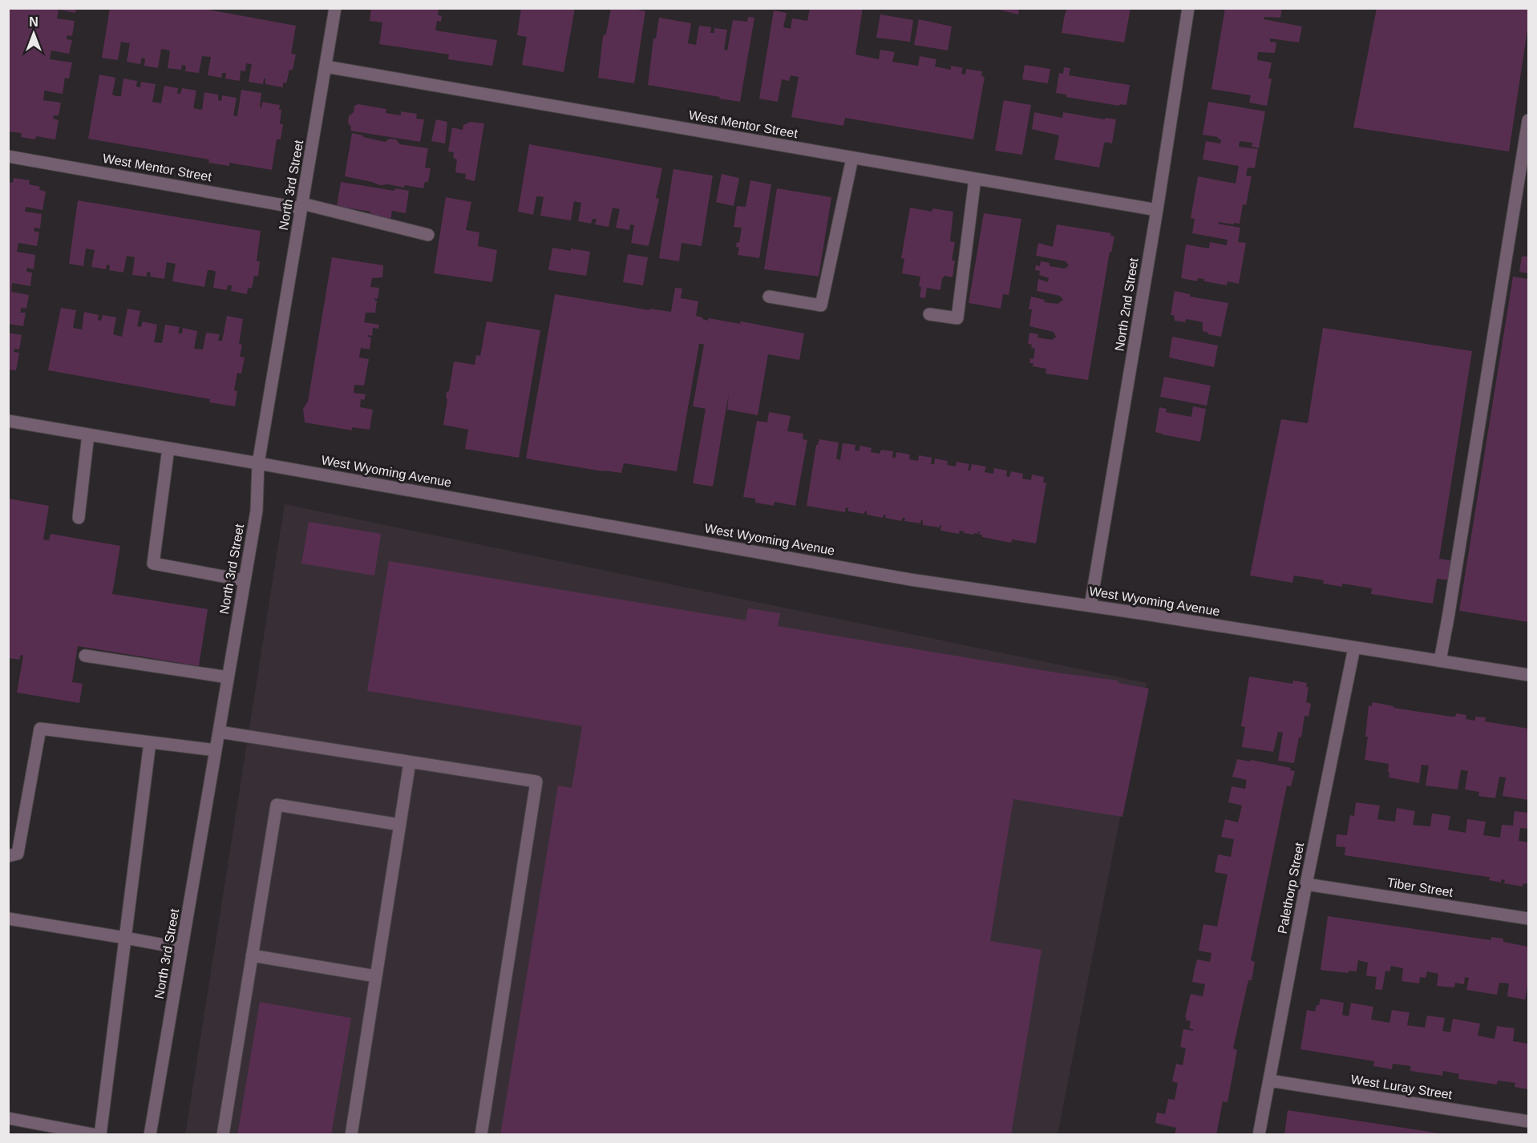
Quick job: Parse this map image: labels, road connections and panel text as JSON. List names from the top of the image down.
{
  "streets": {
    "street": [
      "West Mentor Street",
      "North 3rd Street",
      "North 2nd Street",
      "West Wyoming Avenue",
      "Tiber Street",
      "Palethorp Street",
      "West Luray Street"
    ]
  },
  "crossings": [
    ["West Mentor Street", "North 3rd Street"],
    ["West Mentor Street", "North 2nd Street"],
    ["North 3rd Street", "West Wyoming Avenue"],
    ["North 2nd Street", "West Wyoming Avenue"],
    ["West Wyoming Avenue", "Palethorp Street"],
    ["Tiber Street", "Palethorp Street"],
    ["Palethorp Street", "West Luray Street"]
  ],
  "north": "top"
}
